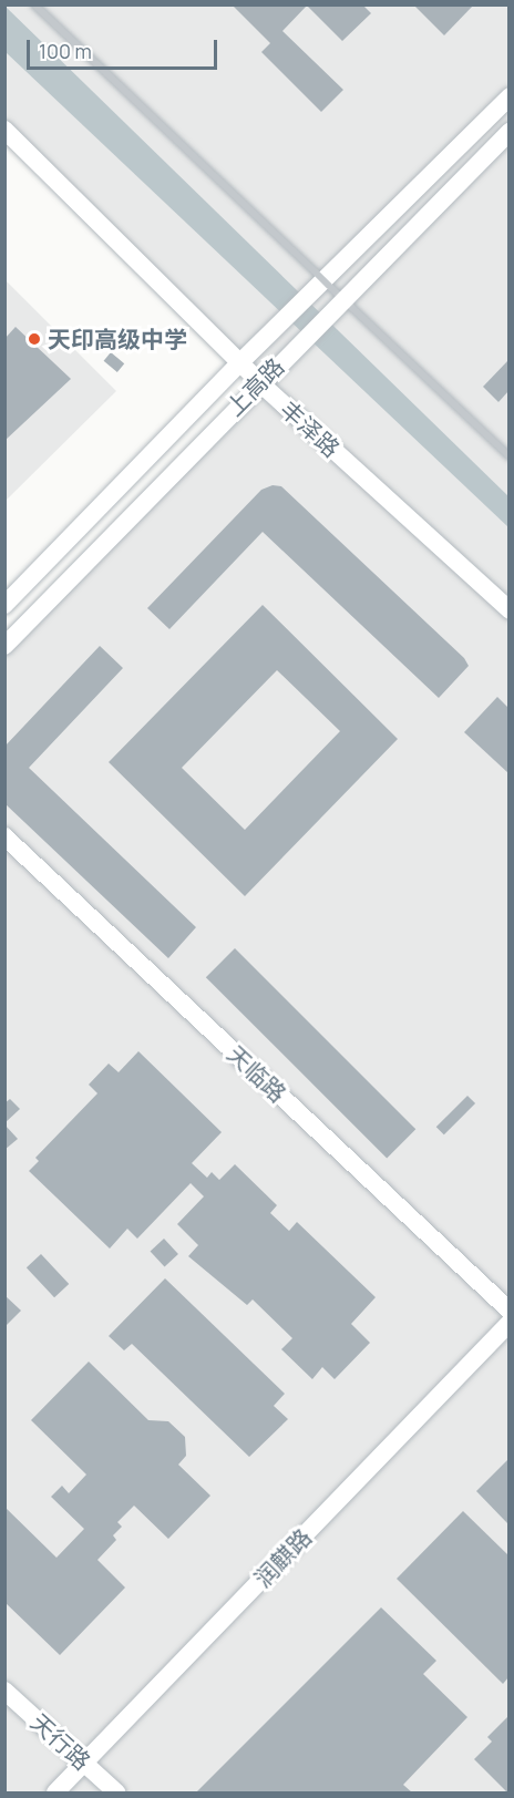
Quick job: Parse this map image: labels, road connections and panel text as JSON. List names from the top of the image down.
{
  "streets": {
    "main road": [
      "上高路",
      "丰泽路",
      "天临路",
      "润麒路",
      "天行路"
    ]
  },
  "crossings": [
    ["上高路", "丰泽路"],
    ["润麒路", "天行路"]
  ],
  "places": ["天印高级中学"],
  "scale_bar": "100 m"
}
